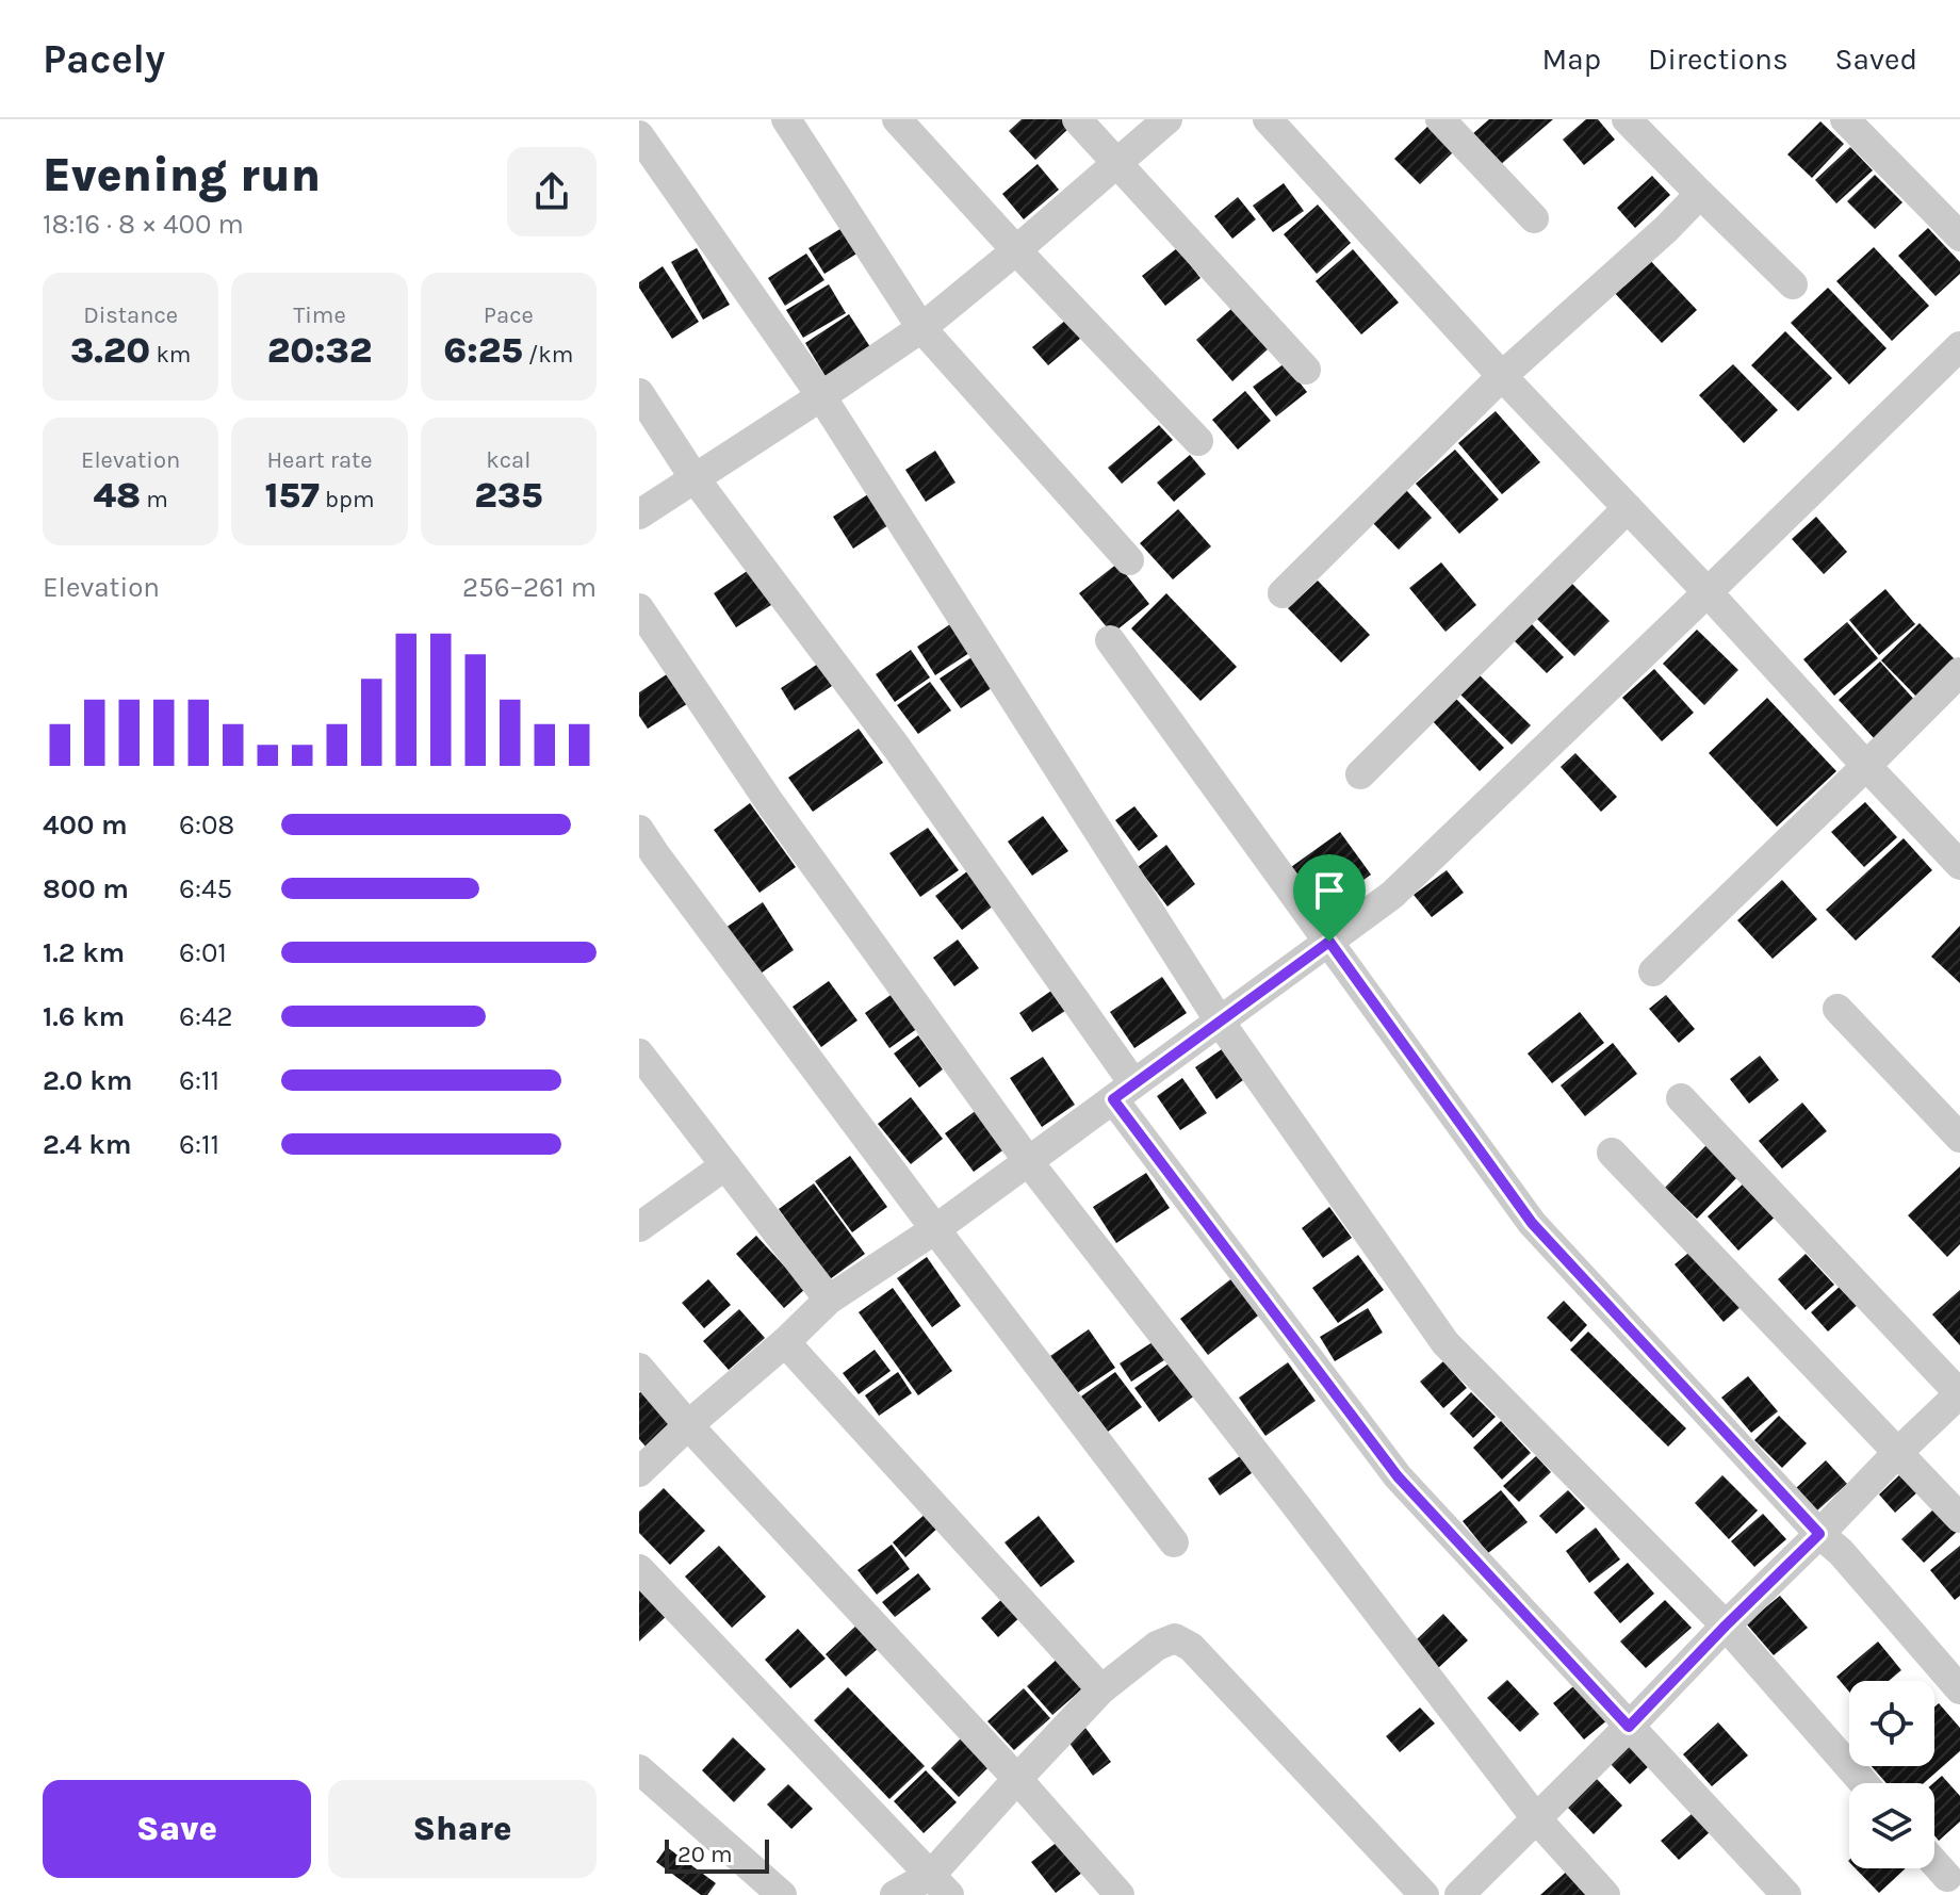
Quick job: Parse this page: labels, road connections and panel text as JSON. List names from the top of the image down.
{
  "scale_bar": "20 m",
  "page": {
    "header": "Pacely",
    "nav": ["Map", "Directions", "Saved"],
    "heading": ["Evening run", "18:16 · 8 × 400 m"],
    "stats": [
      ["Distance", "3.20 km"],
      ["Time", "20:32"],
      ["Pace", "6:25 /km"],
      ["Elevation", "48 m"],
      ["Heart rate", "157 bpm"],
      ["kcal", "235"]
    ],
    "chart": ["Elevation", "256–261 m"],
    "list": [
      {
        "name": "400 m",
        "note": "6:08"
      },
      {
        "name": "800 m",
        "note": "6:45"
      },
      {
        "name": "1.2 km",
        "note": "6:01"
      },
      {
        "name": "1.6 km",
        "note": "6:42"
      },
      {
        "name": "2.0 km",
        "note": "6:11"
      },
      {
        "name": "2.4 km",
        "note": "6:11"
      }
    ],
    "buttons": ["Save", "Share"],
    "scale": "20 m"
  }
}
